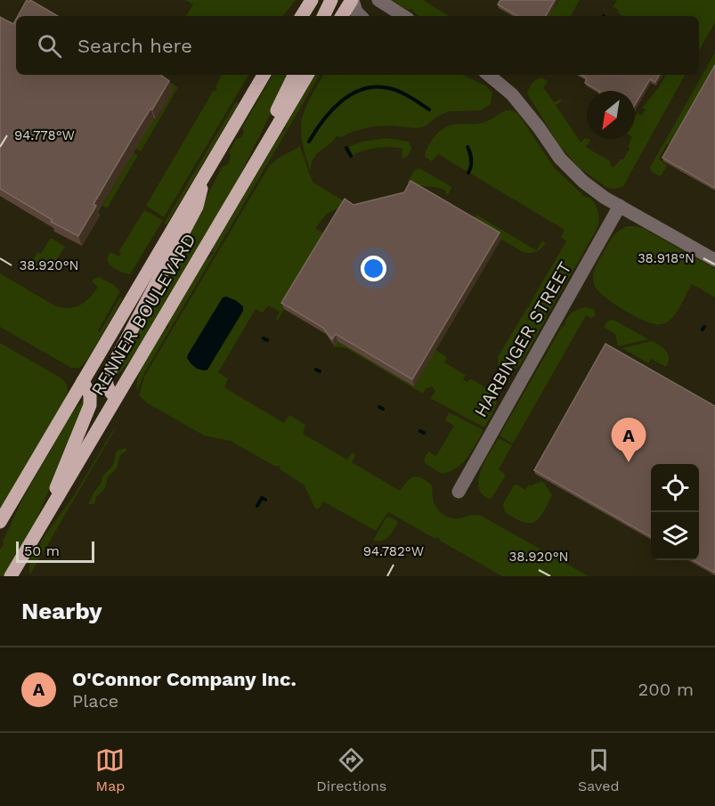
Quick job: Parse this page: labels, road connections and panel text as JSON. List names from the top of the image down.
{
  "streets": {
    "main road": ["RENNER BOULEVARD"],
    "street": ["HARBINGER STREET"]
  },
  "scale_bar": "50 m",
  "north": "bottom left",
  "page": {
    "search": "Search here",
    "pins": "A",
    "scale": "50 m",
    "heading": "Nearby",
    "list": [
      {
        "mark": "A",
        "name": "O'Connor Company Inc.",
        "note": "Place",
        "value": "200 m"
      }
    ],
    "nav": ["Map", "Directions", "Saved"]
  },
  "coordinates": [
    "94.778°W",
    "38.918°N",
    "38.920°N",
    "94.782°W"
  ]
}
